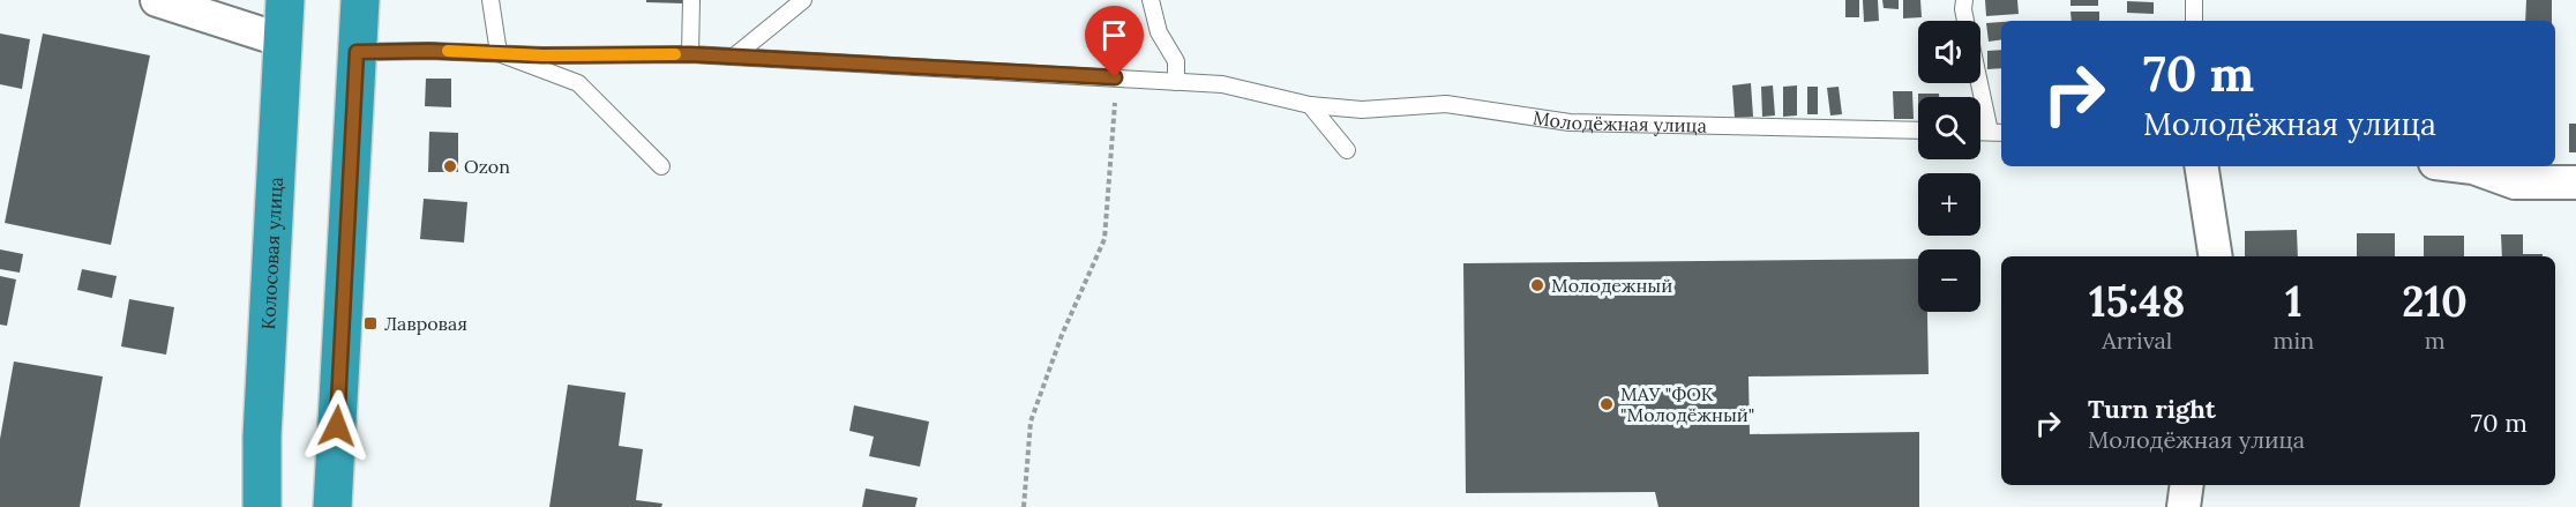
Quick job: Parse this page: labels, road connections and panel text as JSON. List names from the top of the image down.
{
  "streets": {
    "highway": ["Колосовая улица"],
    "lane": ["Молодёжная улица"]
  },
  "places": {
    "other": ["Ozon", "Молодежный", "МАУ \"ФОК \"Молодёжный\""],
    "transit": ["Лавровая"]
  },
  "page": {
    "map_buttons": ["+", "−"],
    "turn": ["70 m", "Молодёжная улица"],
    "eta": [
      "15:48",
      "Arrival",
      "1",
      "min",
      "210",
      "m"
    ],
    "list": [
      {
        "name": "Turn right",
        "note": "Молодёжная улица",
        "value": "70 m"
      }
    ]
  }
}
